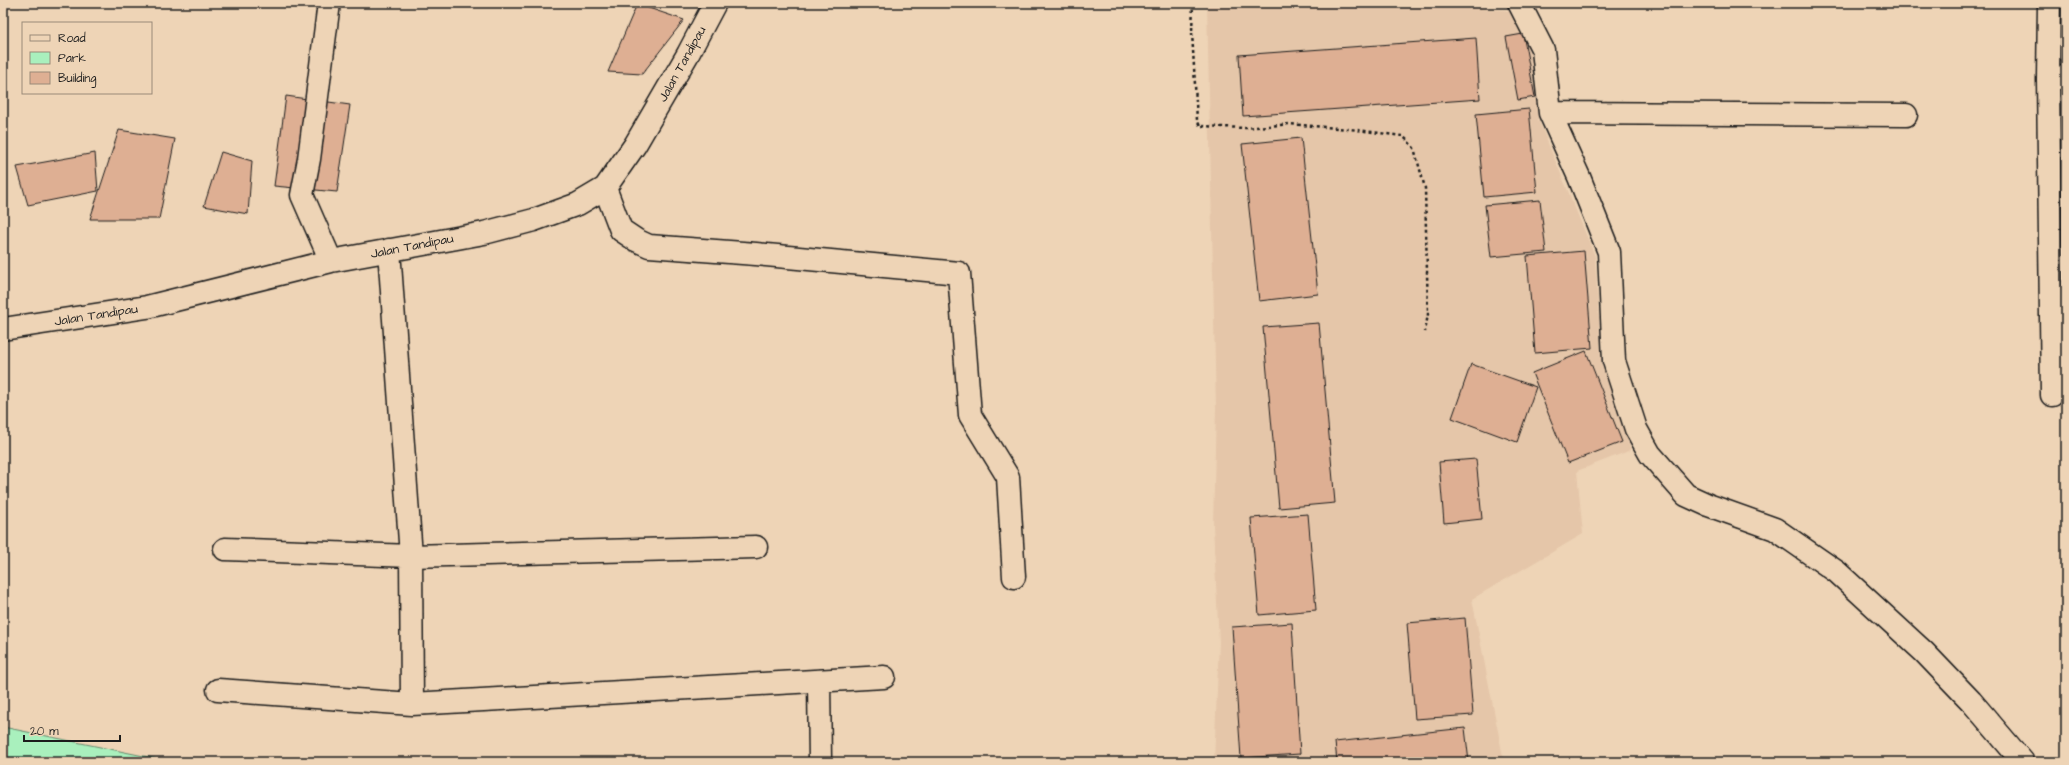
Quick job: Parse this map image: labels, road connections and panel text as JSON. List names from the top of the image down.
{
  "streets": {
    "street": ["Jalan Tandipau"]
  },
  "legend": ["Road", "Park", "Building"],
  "scale_bar": "20 m"
}
